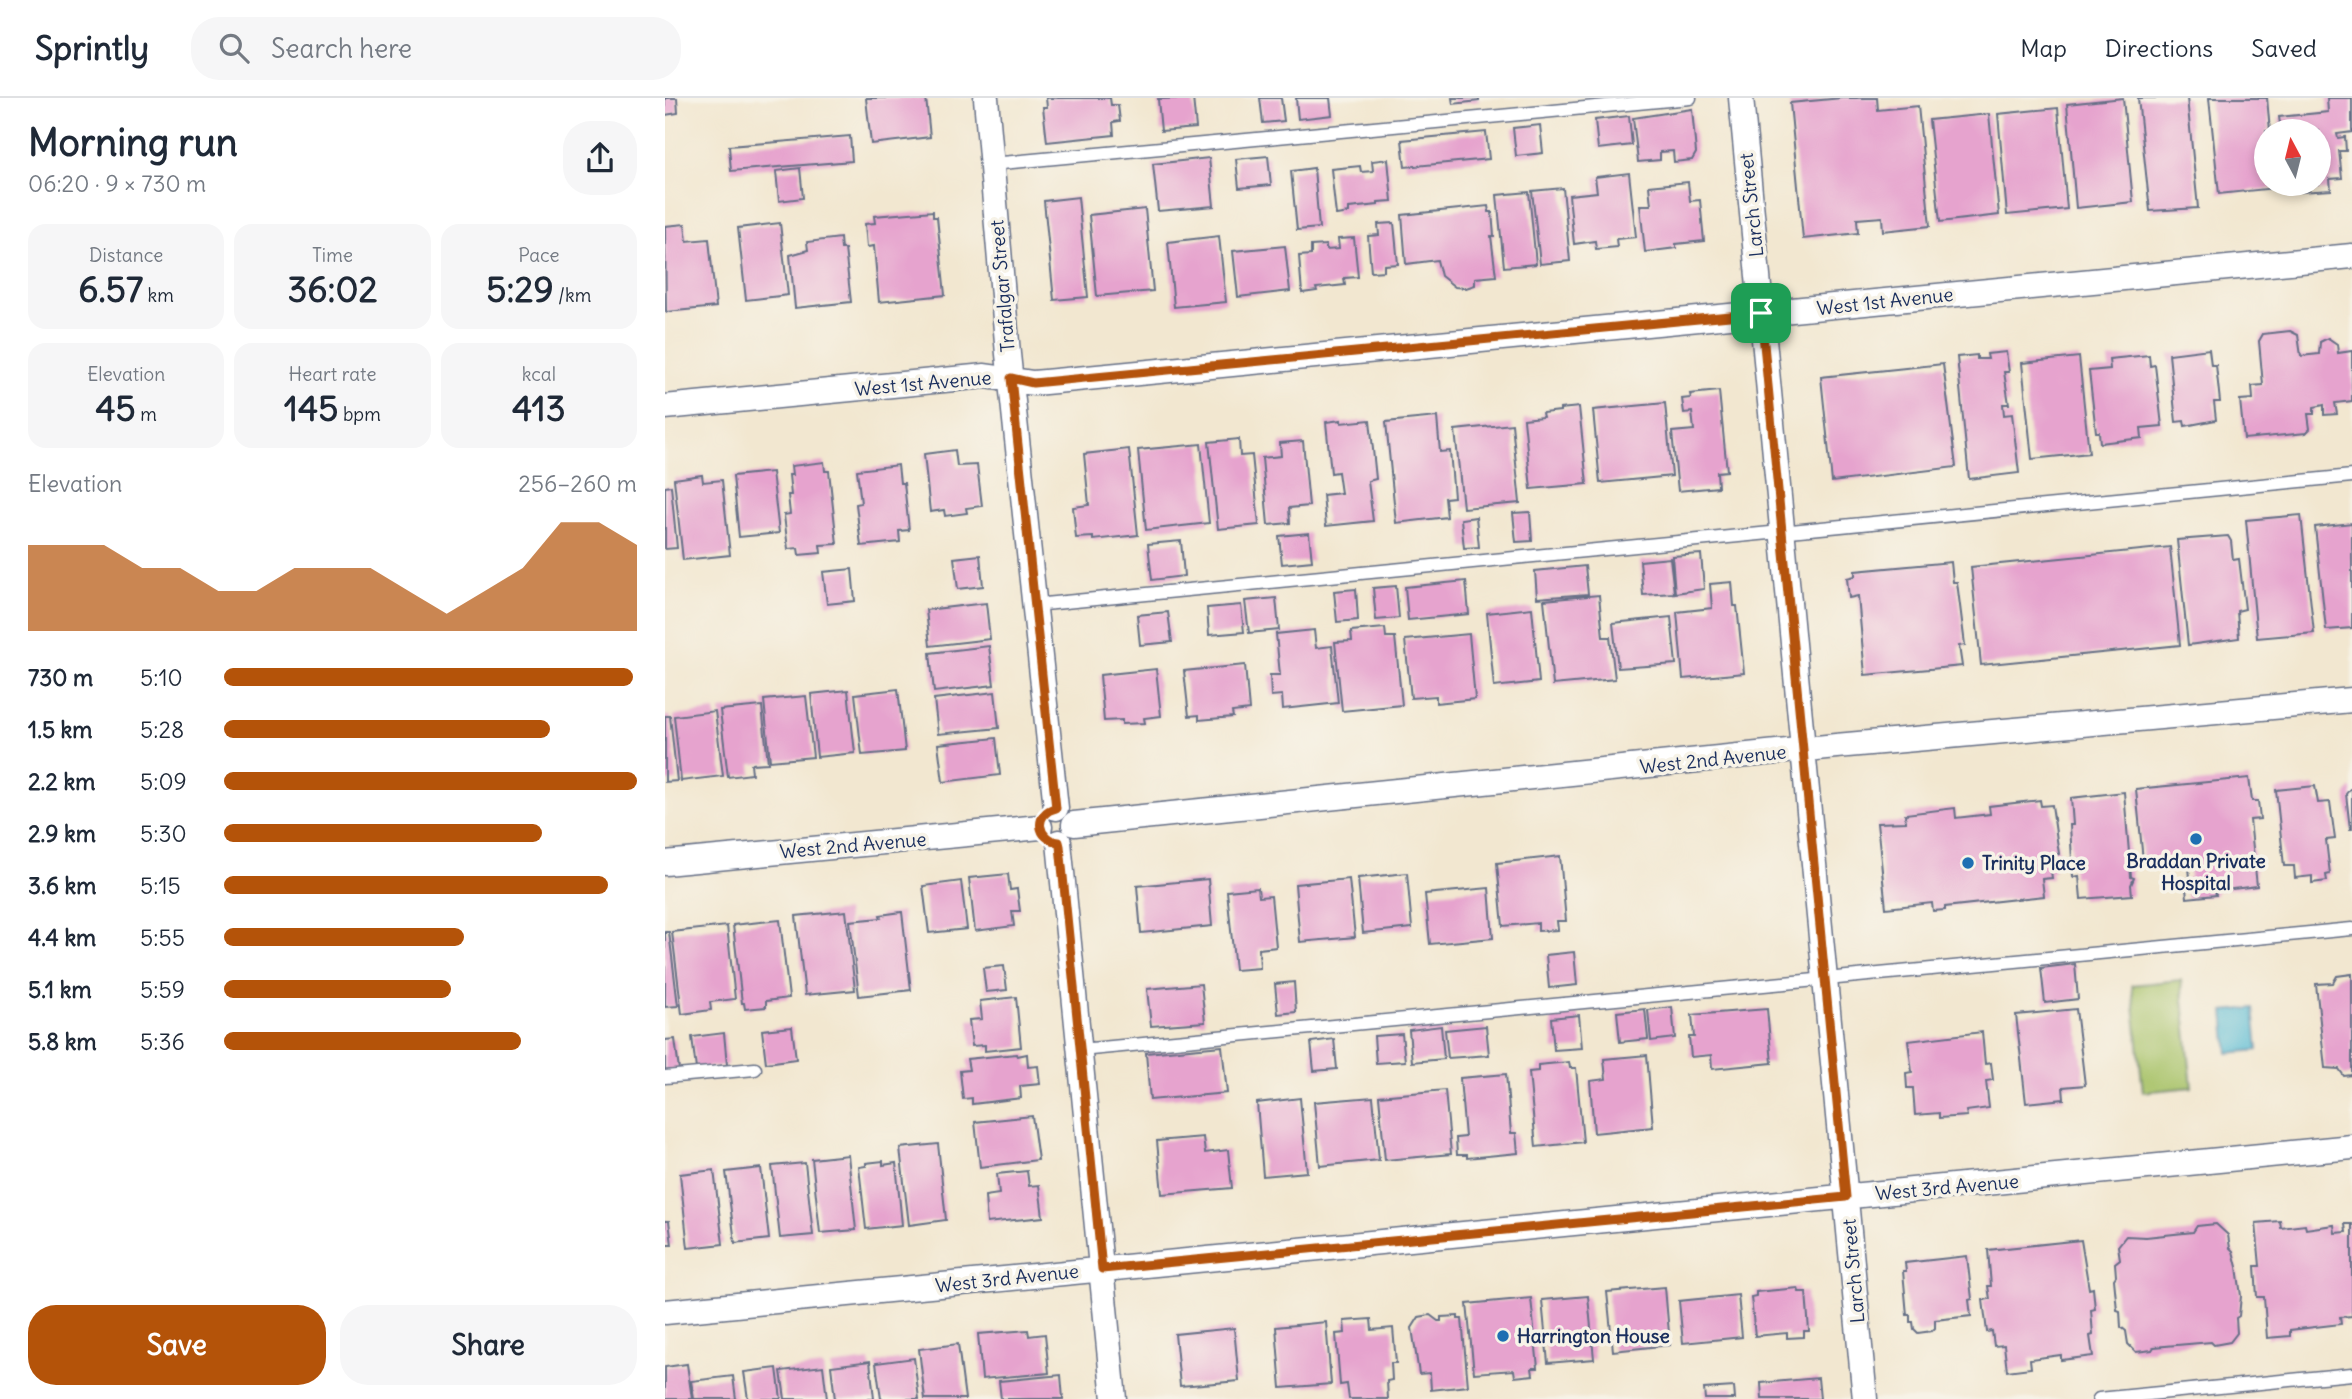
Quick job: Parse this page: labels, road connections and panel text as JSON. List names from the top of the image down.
{
  "streets": {
    "street": [
      "Larch Street",
      "Trafalgar Street",
      "West 1st Avenue",
      "West 2nd Avenue",
      "West 3rd Avenue"
    ]
  },
  "crossings": [
    ["Larch Street", "West 1st Avenue"],
    ["Larch Street", "West 2nd Avenue"],
    ["Larch Street", "West 3rd Avenue"],
    ["Trafalgar Street", "West 1st Avenue"],
    ["Trafalgar Street", "West 2nd Avenue"],
    ["Trafalgar Street", "West 3rd Avenue"]
  ],
  "places": ["Braddan Private Hospital", "Trinity Place", "Harrington House"],
  "north": "top",
  "page": {
    "header": "Sprintly",
    "search": "Search here",
    "nav": ["Map", "Directions", "Saved"],
    "heading": ["Morning run", "06:20 · 9 × 730 m"],
    "stats": [
      ["Distance", "6.57 km"],
      ["Time", "36:02"],
      ["Pace", "5:29 /km"],
      ["Elevation", "45 m"],
      ["Heart rate", "145 bpm"],
      ["kcal", "413"]
    ],
    "chart": ["Elevation", "256–260 m"],
    "list": [
      {
        "name": "730 m",
        "note": "5:10"
      },
      {
        "name": "1.5 km",
        "note": "5:28"
      },
      {
        "name": "2.2 km",
        "note": "5:09"
      },
      {
        "name": "2.9 km",
        "note": "5:30"
      },
      {
        "name": "3.6 km",
        "note": "5:15"
      },
      {
        "name": "4.4 km",
        "note": "5:55"
      },
      {
        "name": "5.1 km",
        "note": "5:59"
      },
      {
        "name": "5.8 km",
        "note": "5:36"
      }
    ],
    "buttons": ["Save", "Share"]
  }
}
